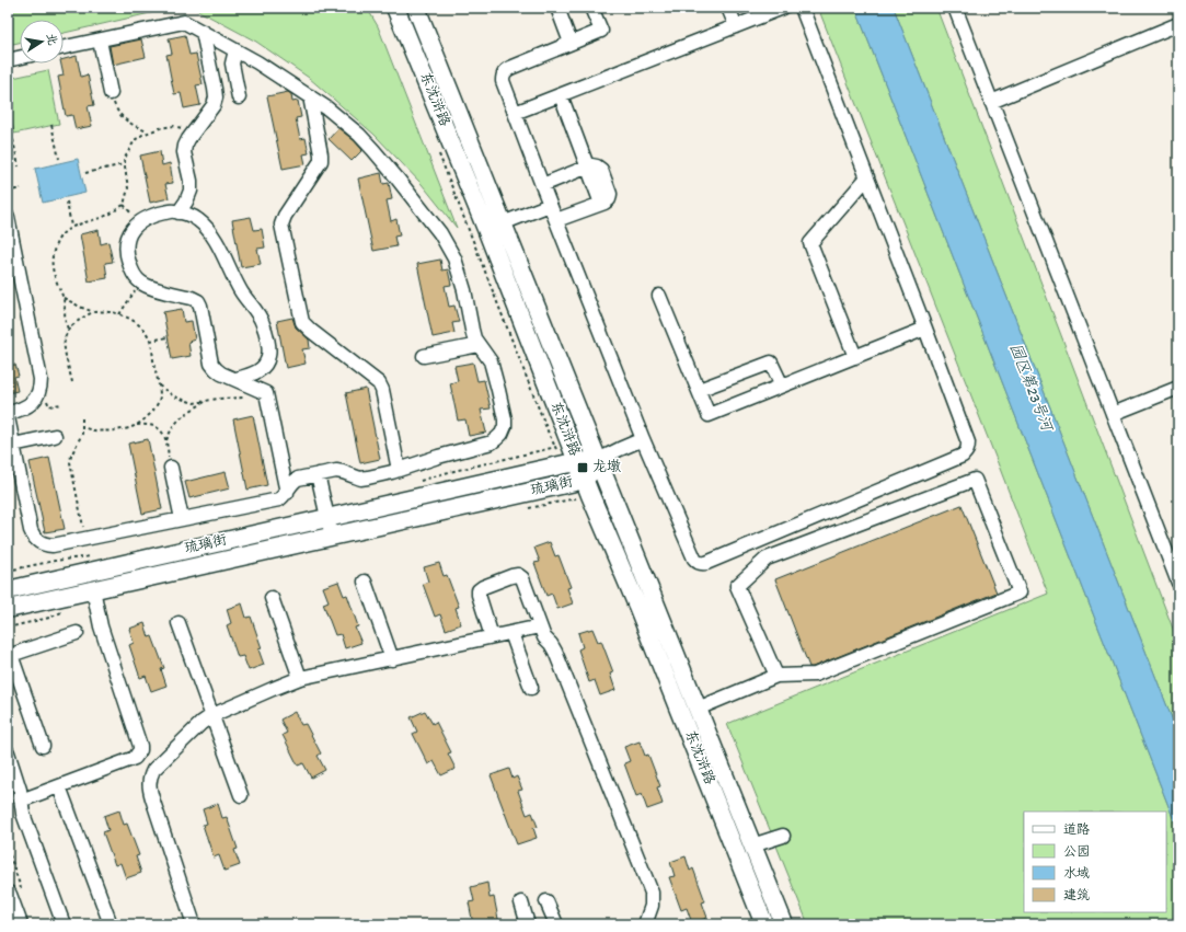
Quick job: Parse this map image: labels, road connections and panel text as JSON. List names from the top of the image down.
{
  "streets": {
    "main road": ["东沈浒路", "琉璃街"]
  },
  "crossings": [
    ["东沈浒路", "琉璃街"]
  ],
  "water": ["园区第23号河"],
  "places": {
    "transit": ["龙墩"]
  },
  "legend": [
    "道路",
    "公园",
    "水域",
    "建筑"
  ],
  "north": "right"
}
